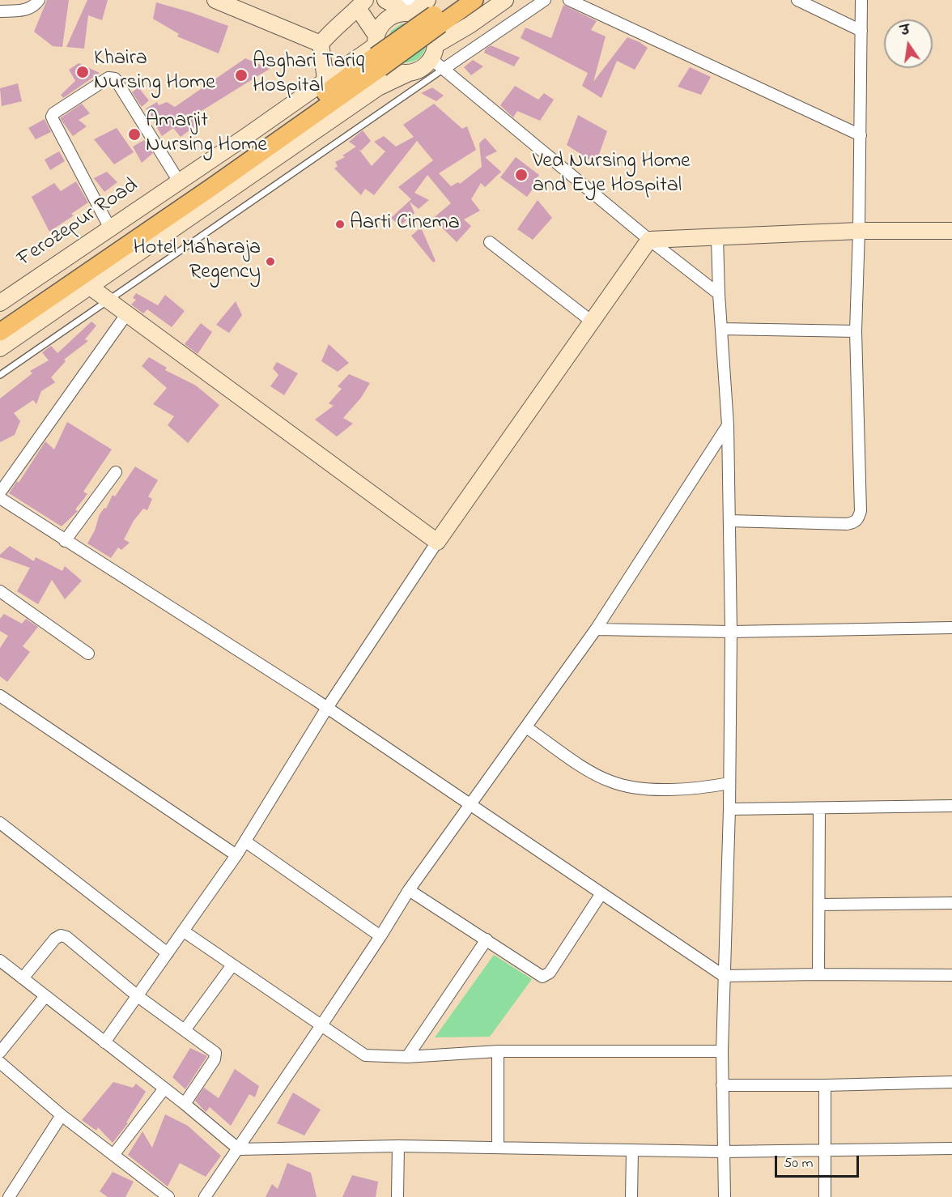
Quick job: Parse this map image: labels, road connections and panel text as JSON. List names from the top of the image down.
{
  "streets": {
    "street": ["Ferozepur Road"]
  },
  "places": [
    "Khaira Nursing Home",
    "Asghari Tariq Hospital",
    "Amarjit Nursing Home",
    "Ved Nursing Home and Eye Hospital",
    "Aarti Cinema",
    "Hotel Maharaja Regency"
  ],
  "scale_bar": "50 m",
  "north": "top"
}
